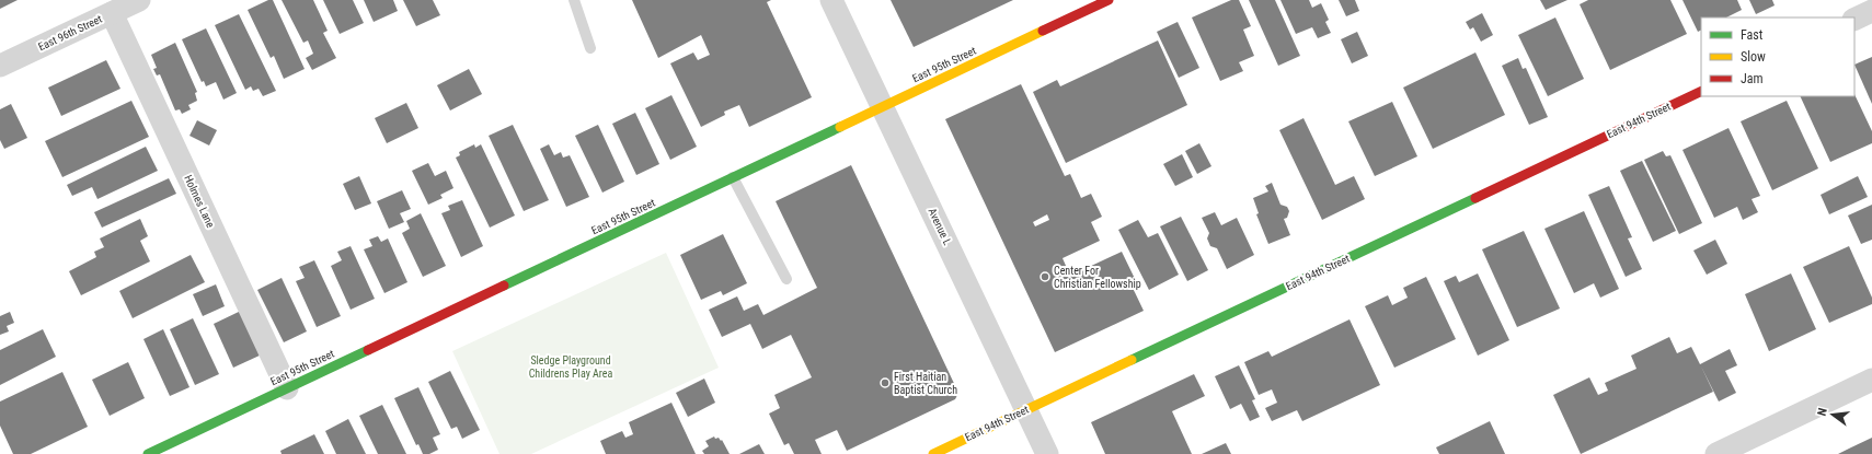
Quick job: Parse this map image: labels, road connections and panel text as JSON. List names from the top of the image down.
{
  "streets": {
    "street": [
      "East 96th Street",
      "East 95th Street",
      "East 94th Street",
      "Holmes Lane",
      "Avenue L"
    ]
  },
  "crossings": [
    ["East 96th Street", "Holmes Lane"],
    ["East 95th Street", "Holmes Lane"],
    ["East 95th Street", "Avenue L"],
    ["East 94th Street", "Avenue L"]
  ],
  "parks": ["Sledge Playground Childrens Play Area"],
  "places": ["Center For Christian Fellowship", "First Haitian Baptist Church"],
  "legend": ["Fast", "Slow", "Jam"],
  "north": "left"
}
